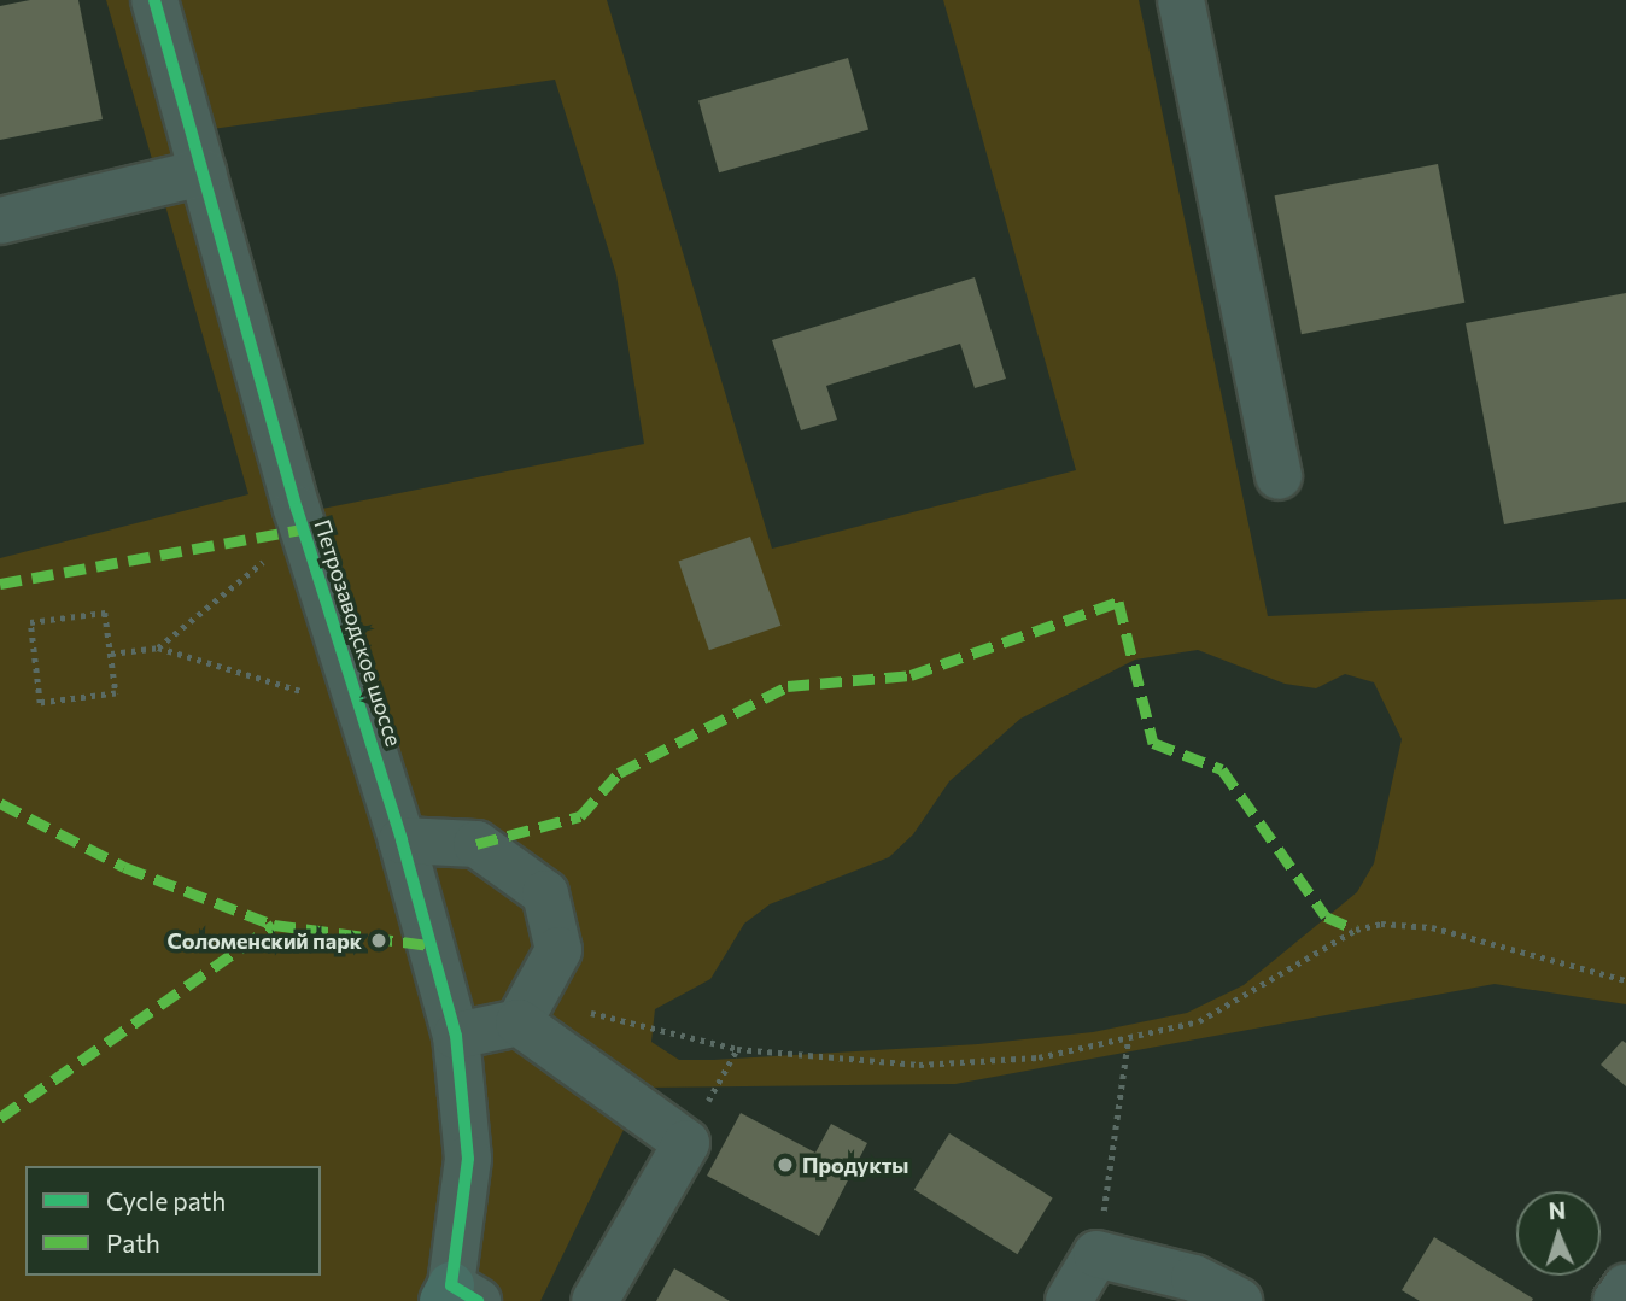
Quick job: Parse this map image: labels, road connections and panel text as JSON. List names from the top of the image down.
{
  "streets": {
    "street": ["Петрозаводское шоссе"]
  },
  "places": ["Соломенский парк", "Продукты"],
  "legend": ["Cycle path", "Path"],
  "north": "top"
}
